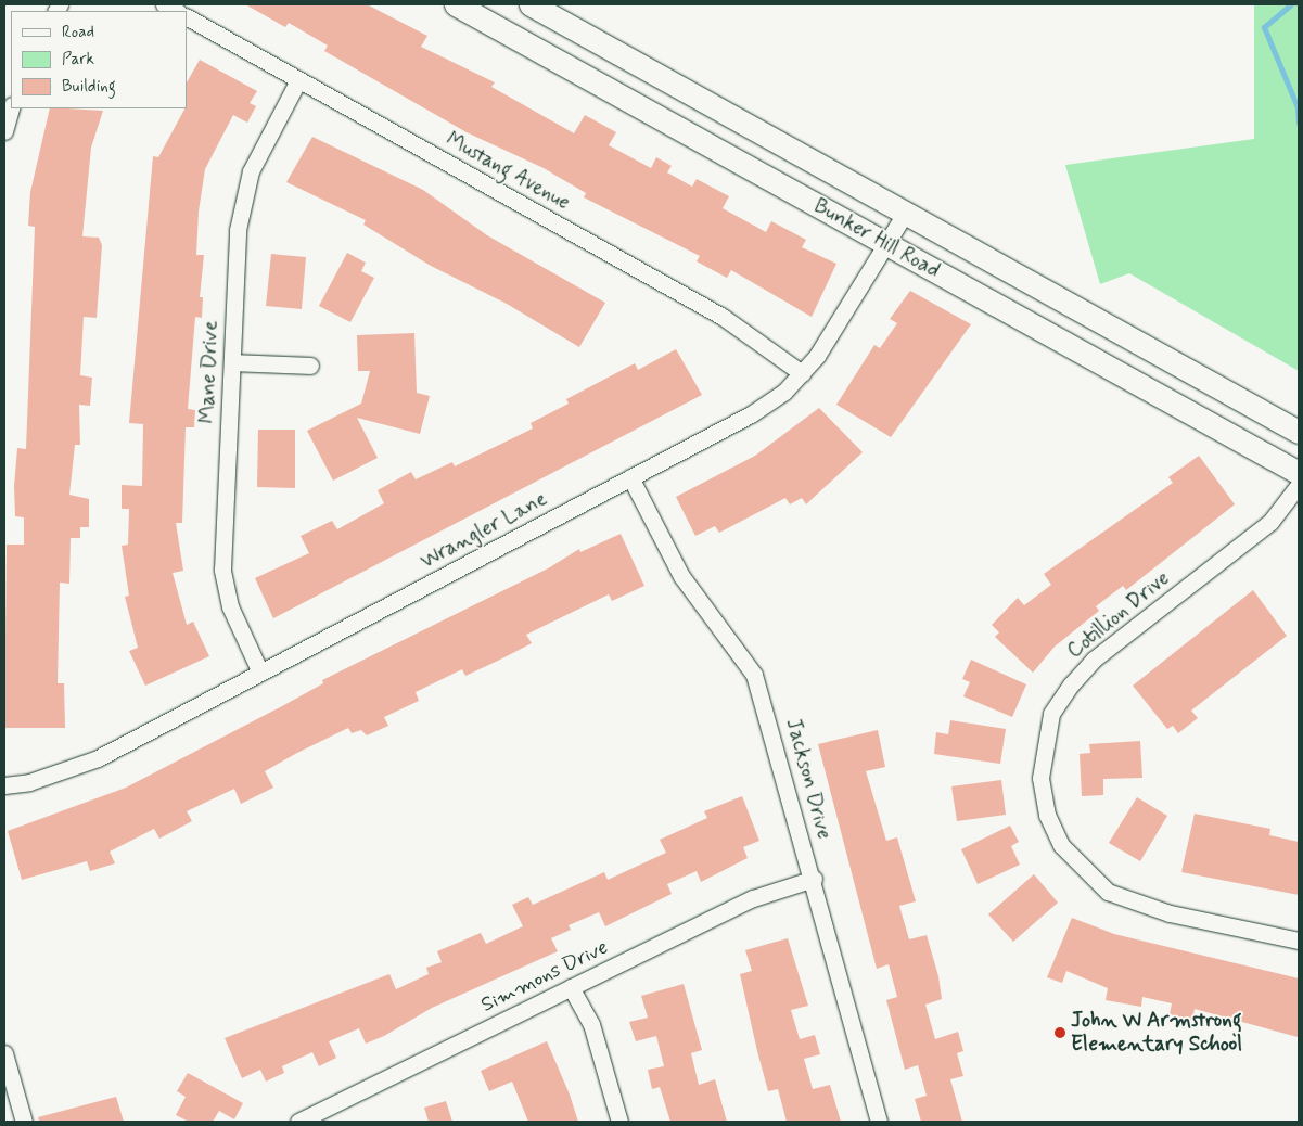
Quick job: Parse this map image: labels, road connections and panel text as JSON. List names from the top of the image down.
{
  "streets": {
    "main road": ["Bunker Hill Road"],
    "street": [
      "Mustang Avenue",
      "Mane Drive",
      "Wrangler Lane",
      "Cotillion Drive",
      "Jackson Drive",
      "Simmons Drive"
    ]
  },
  "crossings": [
    ["Mustang Avenue", "Mane Drive"],
    ["Mustang Avenue", "Wrangler Lane"],
    ["Bunker Hill Road", "Wrangler Lane"],
    ["Mane Drive", "Wrangler Lane"],
    ["Wrangler Lane", "Jackson Drive"],
    ["Jackson Drive", "Simmons Drive"]
  ],
  "places": ["John W Armstrong Elementary School"],
  "legend": ["Road", "Park", "Building"]
}
